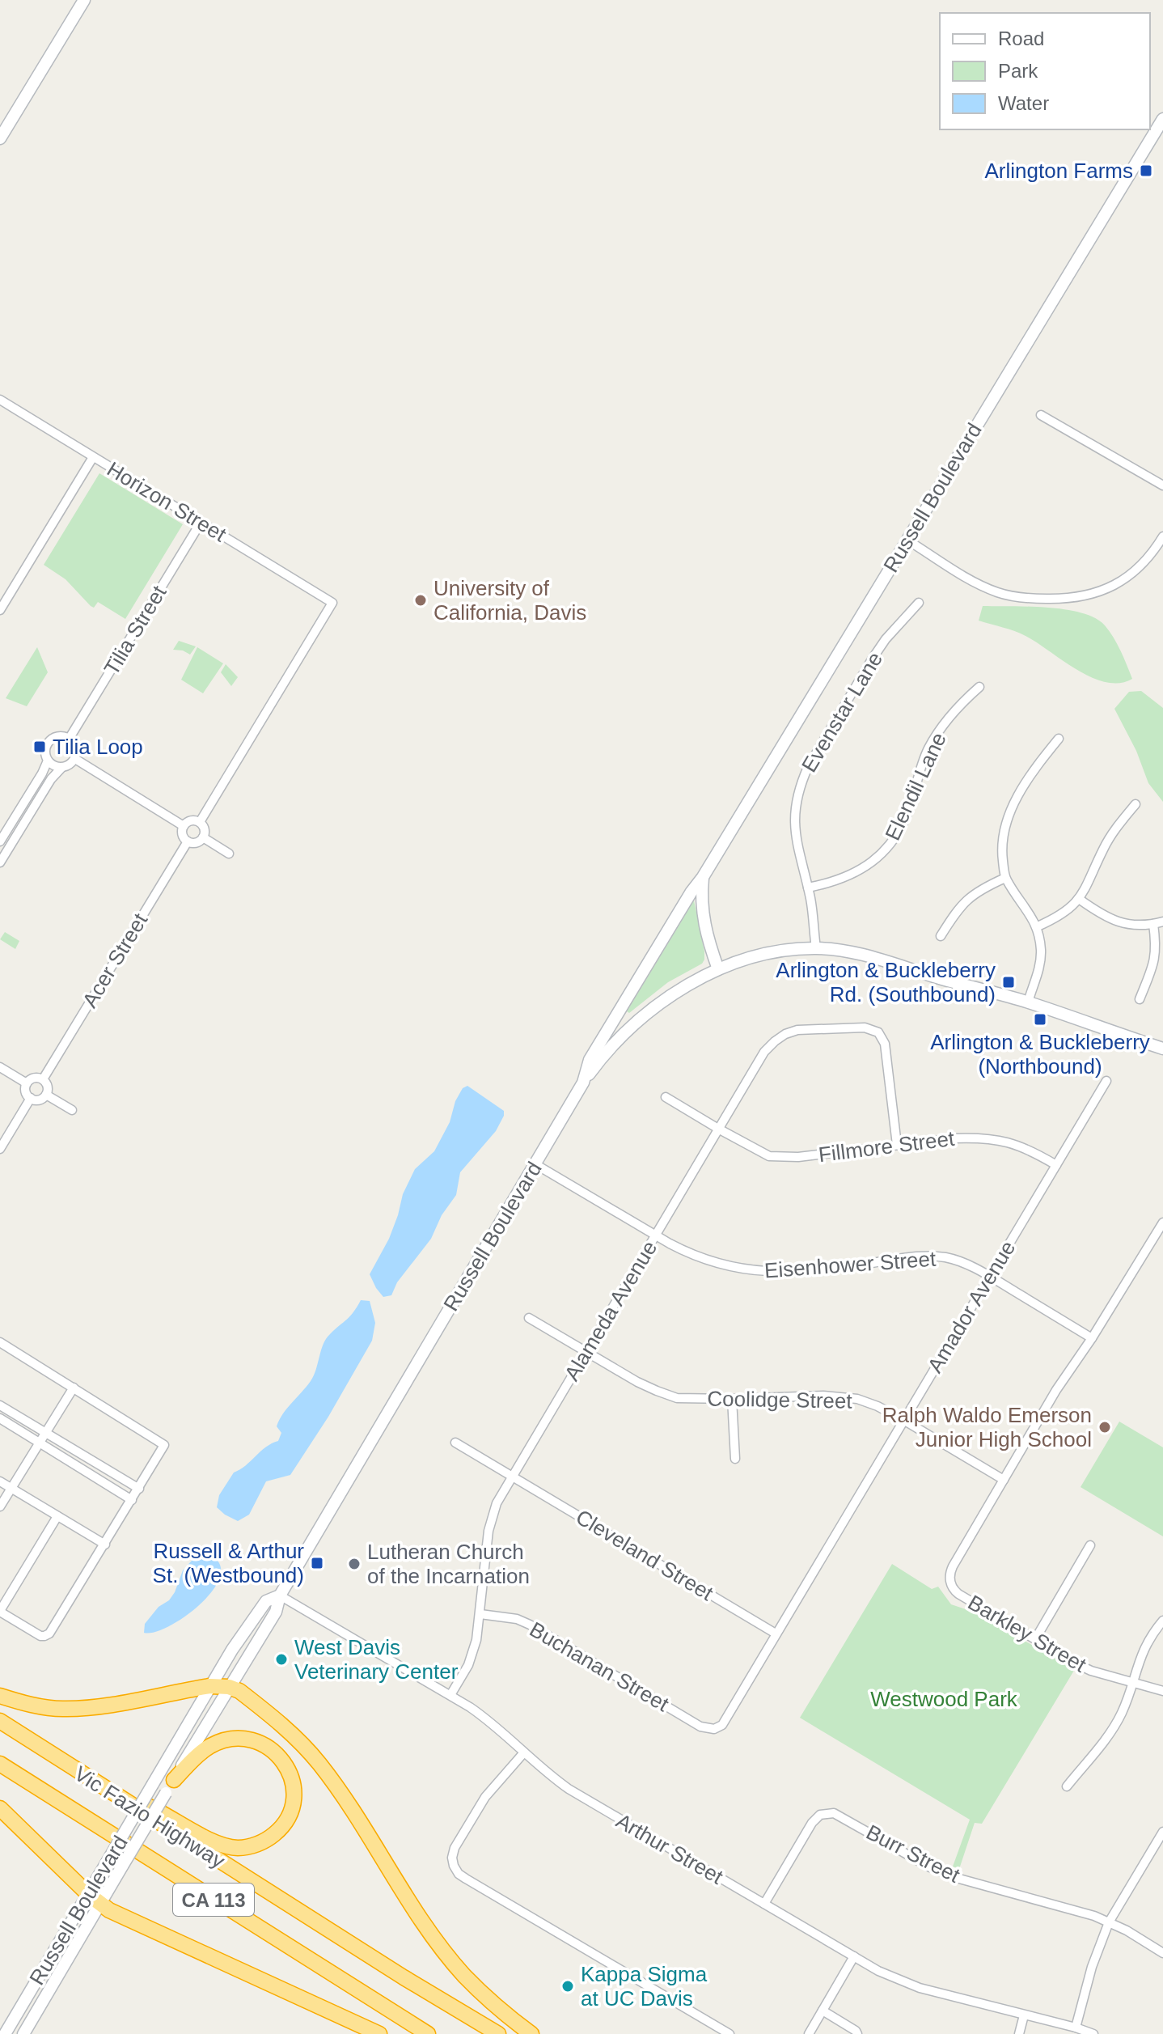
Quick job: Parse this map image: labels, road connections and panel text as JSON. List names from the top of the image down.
{
  "streets": {
    "highway": ["Vic Fazio Highway", "CA 113"],
    "main road": ["Russell Boulevard"],
    "street": [
      "Horizon Street",
      "Tilia Street",
      "Evenstar Lane",
      "Elendil Lane",
      "Acer Street",
      "Fillmore Street",
      "Eisenhower Street",
      "Amador Avenue",
      "Alameda Avenue",
      "Coolidge Street",
      "Cleveland Street",
      "Barkley Street",
      "Buchanan Street",
      "Arthur Street",
      "Burr Street"
    ]
  },
  "crossings": [
    ["Russell Boulevard", "Eisenhower Street"],
    ["Russell Boulevard", "Arthur Street"],
    ["Horizon Street", "Tilia Street"],
    ["Horizon Street", "Acer Street"],
    ["Evenstar Lane", "Elendil Lane"],
    ["Fillmore Street", "Amador Avenue"],
    ["Fillmore Street", "Alameda Avenue"],
    ["Eisenhower Street", "Amador Avenue"],
    ["Eisenhower Street", "Alameda Avenue"],
    ["Amador Avenue", "Coolidge Street"],
    ["Amador Avenue", "Cleveland Street"],
    ["Amador Avenue", "Buchanan Street"],
    ["Alameda Avenue", "Coolidge Street"],
    ["Alameda Avenue", "Cleveland Street"],
    ["Alameda Avenue", "Buchanan Street"],
    ["Alameda Avenue", "Arthur Street"],
    ["Coolidge Street", "Barkley Street"],
    ["Arthur Street", "Burr Street"]
  ],
  "parks": ["Westwood Park"],
  "places": {
    "transit": [
      "Arlington Farms",
      "Tilia Loop",
      "Arlington & Buckleberry Rd. (Southbound)",
      "Arlington & Buckleberry (Northbound)",
      "Russell & Arthur St. (Westbound)"
    ],
    "other": [
      "University of California, Davis",
      "Ralph Waldo Emerson Junior High School",
      "Lutheran Church of the Incarnation",
      "West Davis Veterinary Center",
      "Kappa Sigma at UC Davis"
    ]
  },
  "legend": ["Road", "Park", "Water"]
}
